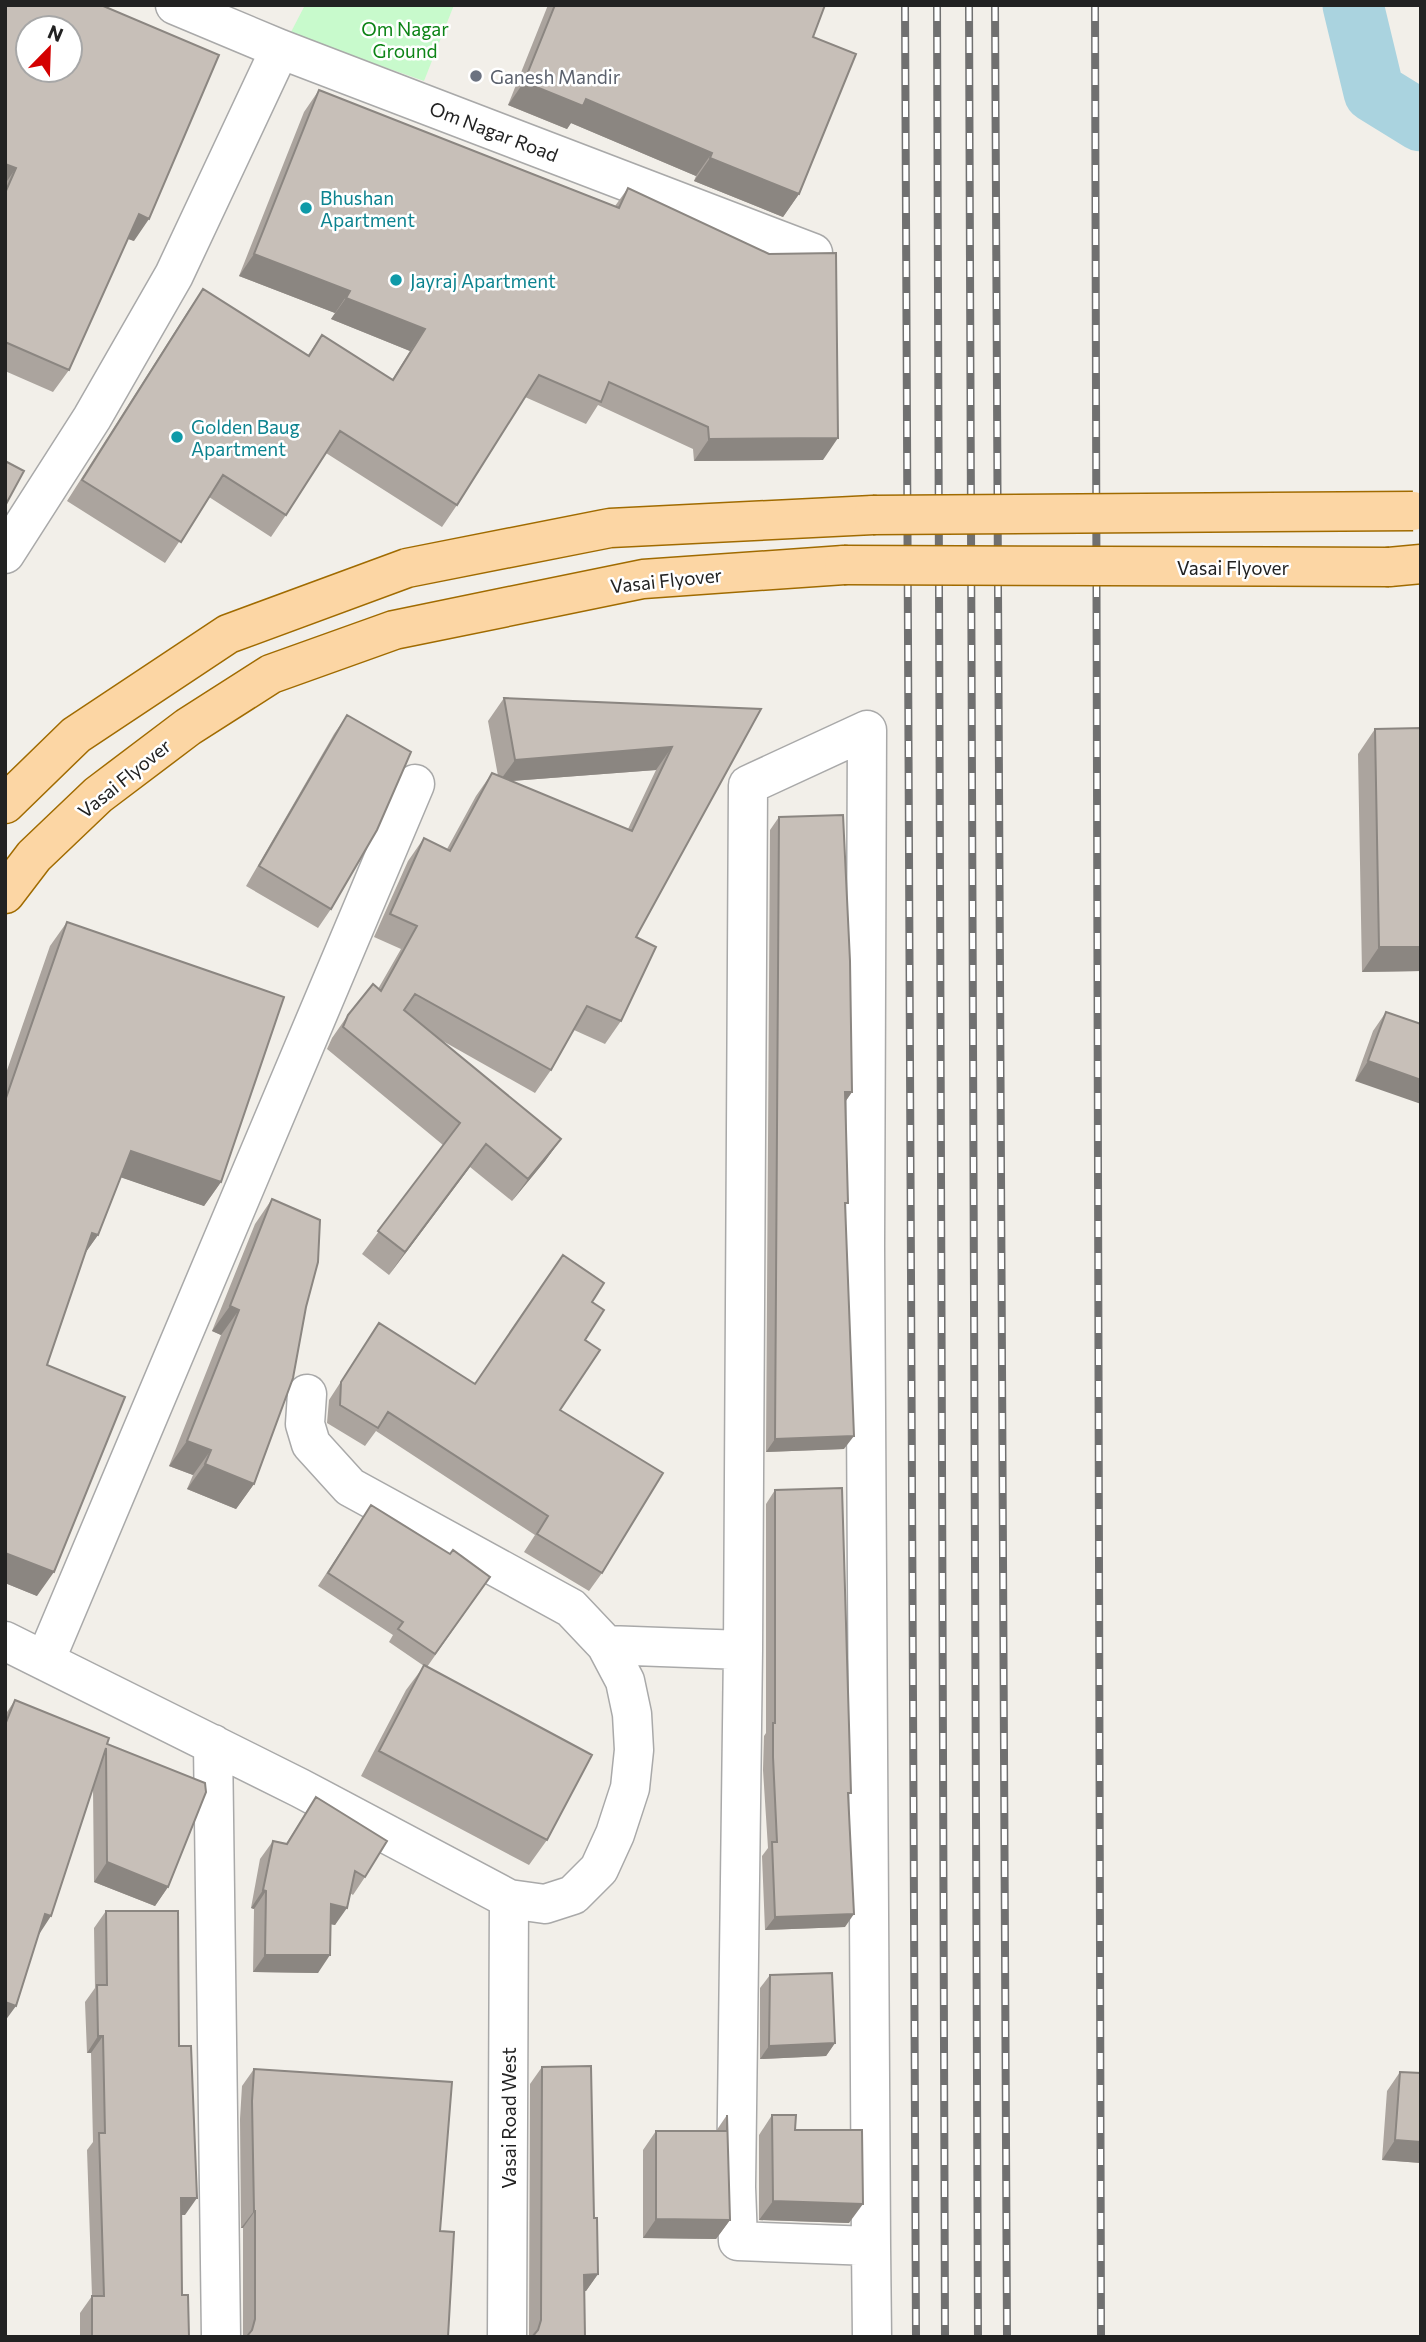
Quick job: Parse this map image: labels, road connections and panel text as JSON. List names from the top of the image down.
{
  "streets": {
    "main road": ["Vasai Flyover"],
    "street": ["Om Nagar Road", "Vasai Road West"]
  },
  "parks": ["Om Nagar Ground"],
  "places": [
    "Ganesh Mandir",
    "Bhushan Apartment",
    "Jayraj Apartment",
    "Golden Baug Apartment"
  ],
  "north": "top right"
}
